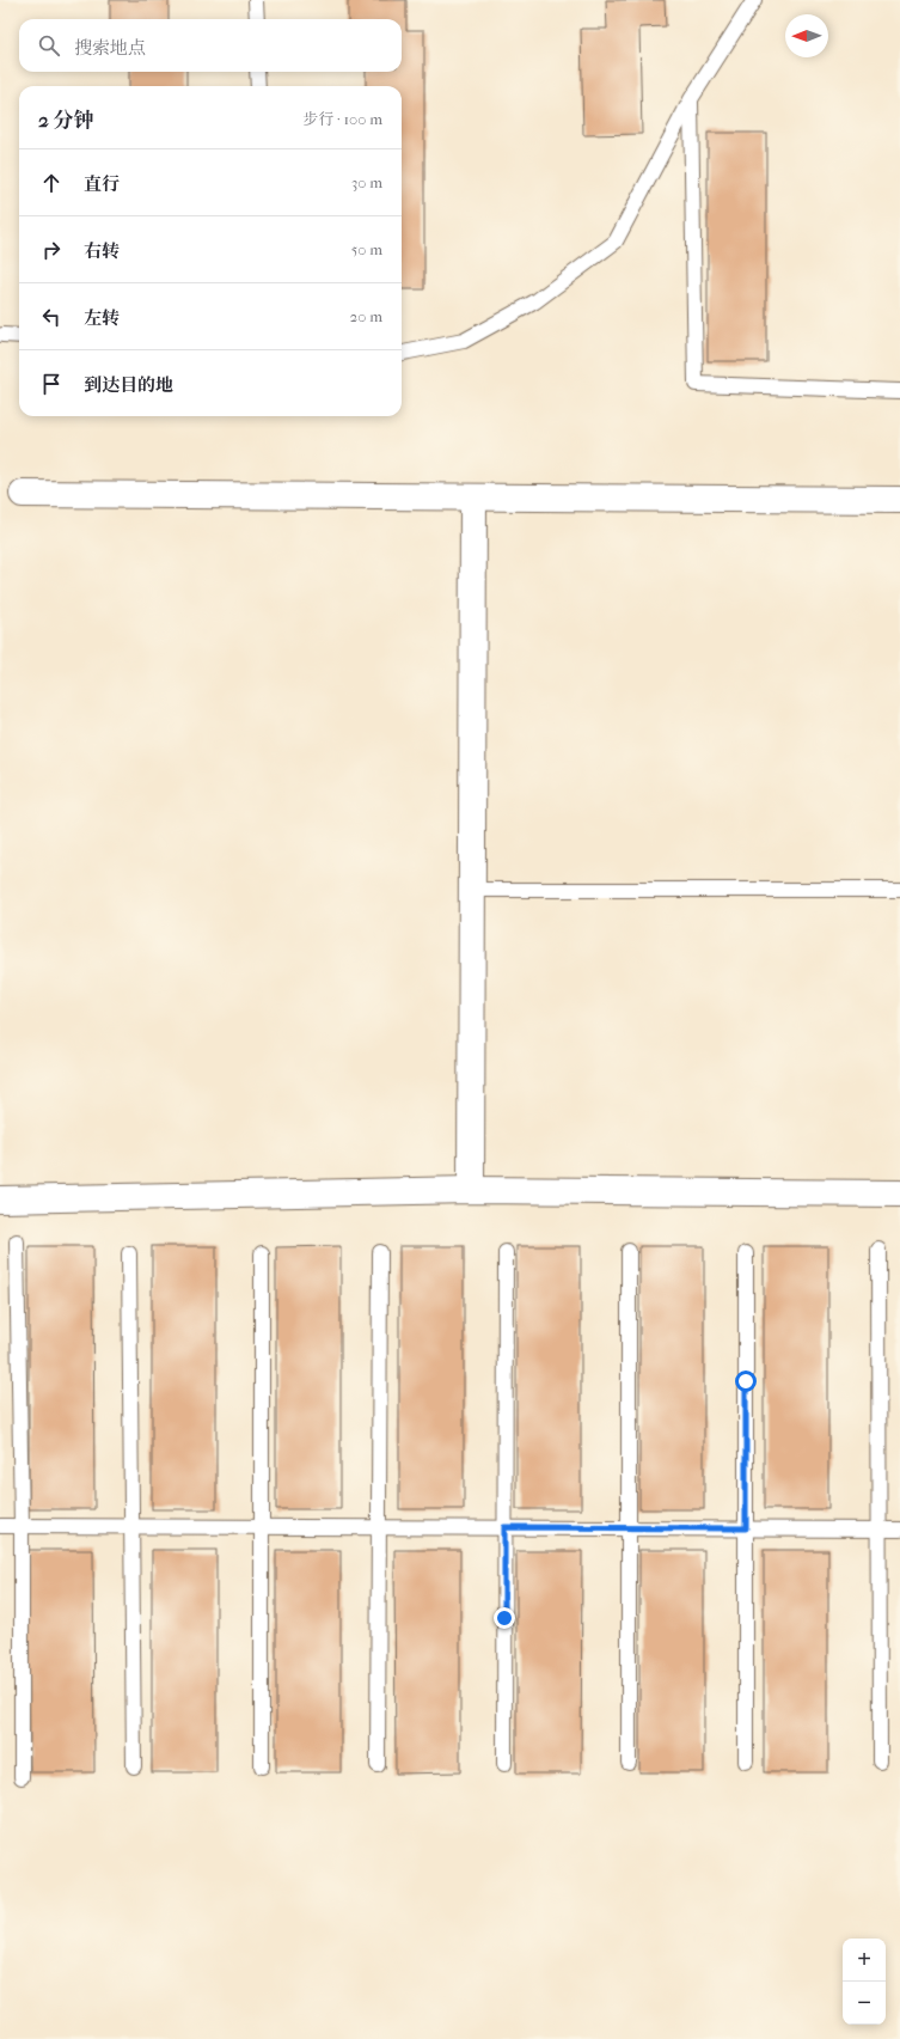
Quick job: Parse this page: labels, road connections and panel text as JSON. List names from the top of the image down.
{
  "north": "left",
  "page": {
    "search": "搜索地点",
    "heading": ["2 分钟", "步行 · 100 m"],
    "list": [
      ["直行", "30 m"],
      ["右转", "50 m"],
      ["左转", "20 m"],
      "到达目的地"
    ],
    "map_buttons": ["+", "−"]
  }
}
